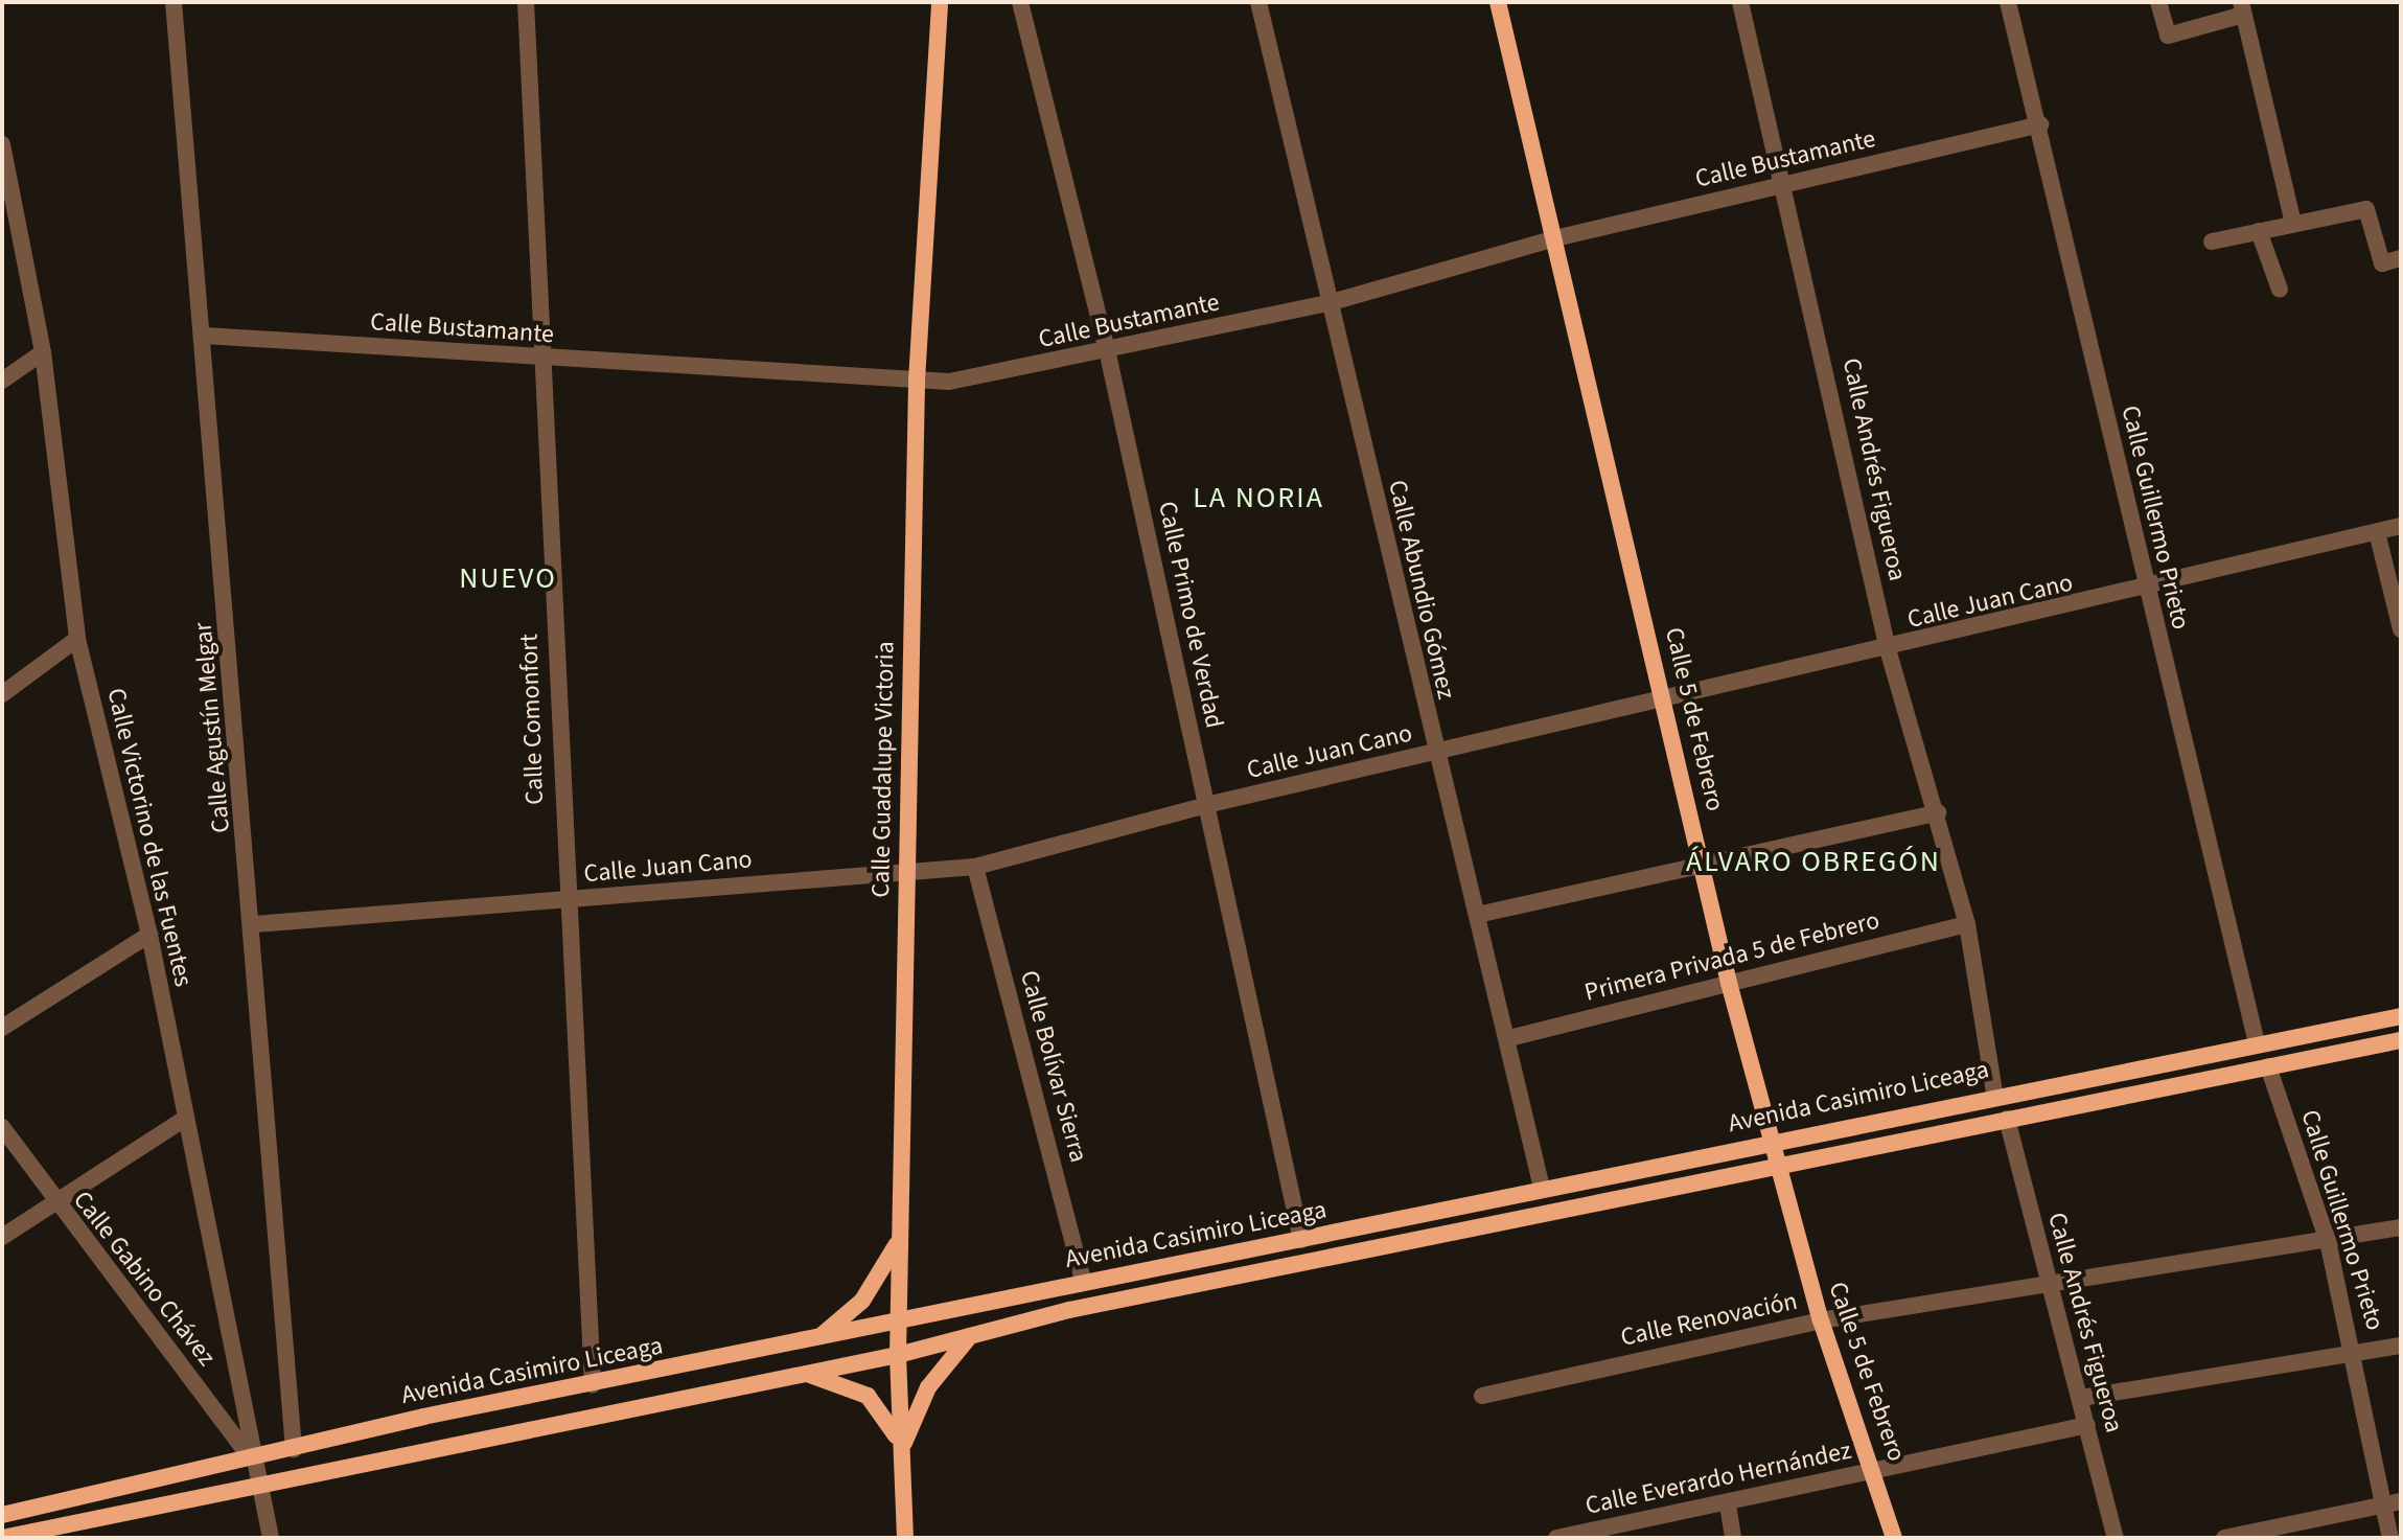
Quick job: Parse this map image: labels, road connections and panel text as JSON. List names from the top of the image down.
{
  "streets": {
    "main road": ["Calle 5 de Febrero", "Calle Guadalupe Victoria", "Avenida Casimiro Liceaga"],
    "street": [
      "Calle Bustamante",
      "Calle Andrés Figueroa",
      "Calle Guillermo Prieto",
      "Calle Abundio Gómez",
      "Calle Juan Cano",
      "Calle Primo de Verdad",
      "Calle Comonfort",
      "Calle Agustín Melgar",
      "Calle Victorino de las Fuentes",
      "Primera Privada 5 de Febrero",
      "Calle Bolívar Sierra",
      "Calle Gabino Chávez",
      "Calle Renovación",
      "Calle Everardo Hernández"
    ]
  },
  "crossings": [
    ["Calle Bustamante", "Calle Andrés Figueroa"],
    ["Calle Bustamante", "Calle Guillermo Prieto"],
    ["Calle Bustamante", "Calle Abundio Gómez"],
    ["Calle Bustamante", "Calle Primo de Verdad"],
    ["Calle Bustamante", "Calle Comonfort"],
    ["Calle Bustamante", "Calle 5 de Febrero"],
    ["Calle Bustamante", "Calle Agustín Melgar"],
    ["Calle Bustamante", "Calle Guadalupe Victoria"],
    ["Calle Andrés Figueroa", "Calle Juan Cano"],
    ["Calle Andrés Figueroa", "Primera Privada 5 de Febrero"],
    ["Calle Andrés Figueroa", "Avenida Casimiro Liceaga"],
    ["Calle Andrés Figueroa", "Calle Renovación"],
    ["Calle Andrés Figueroa", "Calle Everardo Hernández"],
    ["Calle Guillermo Prieto", "Calle Juan Cano"],
    ["Calle Guillermo Prieto", "Avenida Casimiro Liceaga"],
    ["Calle Guillermo Prieto", "Calle Renovación"],
    ["Calle Abundio Gómez", "Calle Juan Cano"],
    ["Calle Abundio Gómez", "Primera Privada 5 de Febrero"],
    ["Calle Abundio Gómez", "Avenida Casimiro Liceaga"],
    ["Calle Juan Cano", "Calle Primo de Verdad"],
    ["Calle Juan Cano", "Calle Comonfort"],
    ["Calle Juan Cano", "Calle 5 de Febrero"],
    ["Calle Juan Cano", "Calle Agustín Melgar"],
    ["Calle Juan Cano", "Calle Guadalupe Victoria"],
    ["Calle Juan Cano", "Calle Bolívar Sierra"],
    ["Calle Primo de Verdad", "Avenida Casimiro Liceaga"],
    ["Calle Comonfort", "Avenida Casimiro Liceaga"],
    ["Calle 5 de Febrero", "Primera Privada 5 de Febrero"],
    ["Calle 5 de Febrero", "Avenida Casimiro Liceaga"],
    ["Calle 5 de Febrero", "Calle Renovación"],
    ["Calle 5 de Febrero", "Calle Everardo Hernández"],
    ["Calle Agustín Melgar", "Avenida Casimiro Liceaga"],
    ["Calle Guadalupe Victoria", "Avenida Casimiro Liceaga"],
    ["Calle Victorino de las Fuentes", "Avenida Casimiro Liceaga"],
    ["Calle Victorino de las Fuentes", "Calle Gabino Chávez"],
    ["Calle Bolívar Sierra", "Avenida Casimiro Liceaga"],
    ["Avenida Casimiro Liceaga", "Calle Gabino Chávez"]
  ],
  "districts": ["LA NORIA", "NUEVO", "ÁLVARO OBREGÓN"]
}
